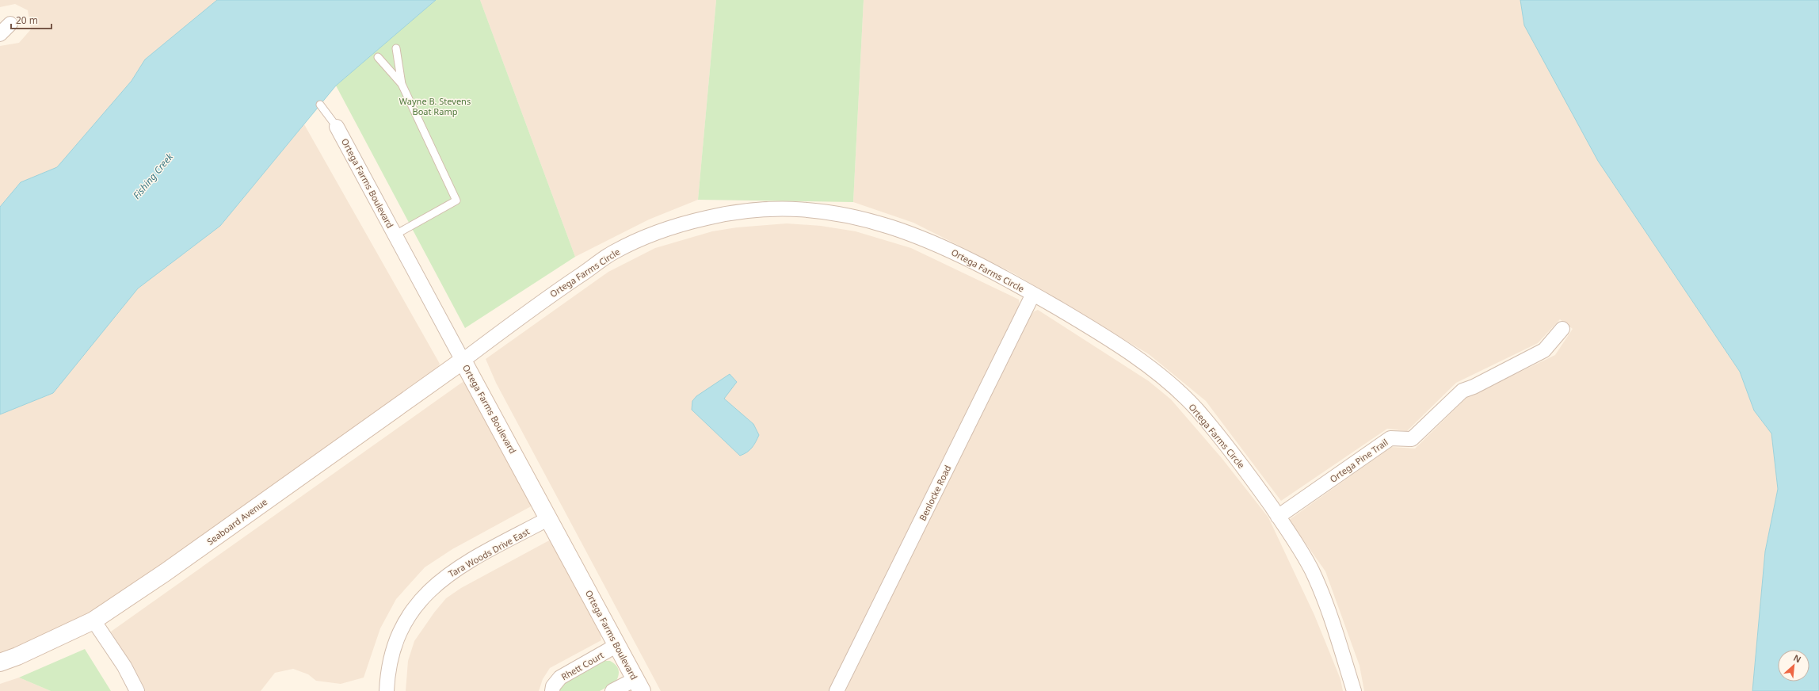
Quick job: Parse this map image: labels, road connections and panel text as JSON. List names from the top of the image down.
{
  "streets": {
    "street": [
      "Ortega Farms Boulevard",
      "Ortega Farms Circle",
      "Ortega Pine Trail",
      "Benlocke Road",
      "Seaboard Avenue",
      "Tara Woods Drive East",
      "Rhett Court"
    ]
  },
  "crossings": [
    ["Ortega Farms Boulevard", "Ortega Farms Circle"],
    ["Ortega Farms Boulevard", "Seaboard Avenue"],
    ["Ortega Farms Boulevard", "Tara Woods Drive East"],
    ["Ortega Farms Boulevard", "Rhett Court"],
    ["Ortega Farms Circle", "Ortega Pine Trail"],
    ["Ortega Farms Circle", "Benlocke Road"],
    ["Ortega Farms Circle", "Seaboard Avenue"]
  ],
  "water": ["Fishing Creek"],
  "parks": ["Wayne B. Stevens Boat Ramp"],
  "scale_bar": "20 m",
  "north": "top right"
}
